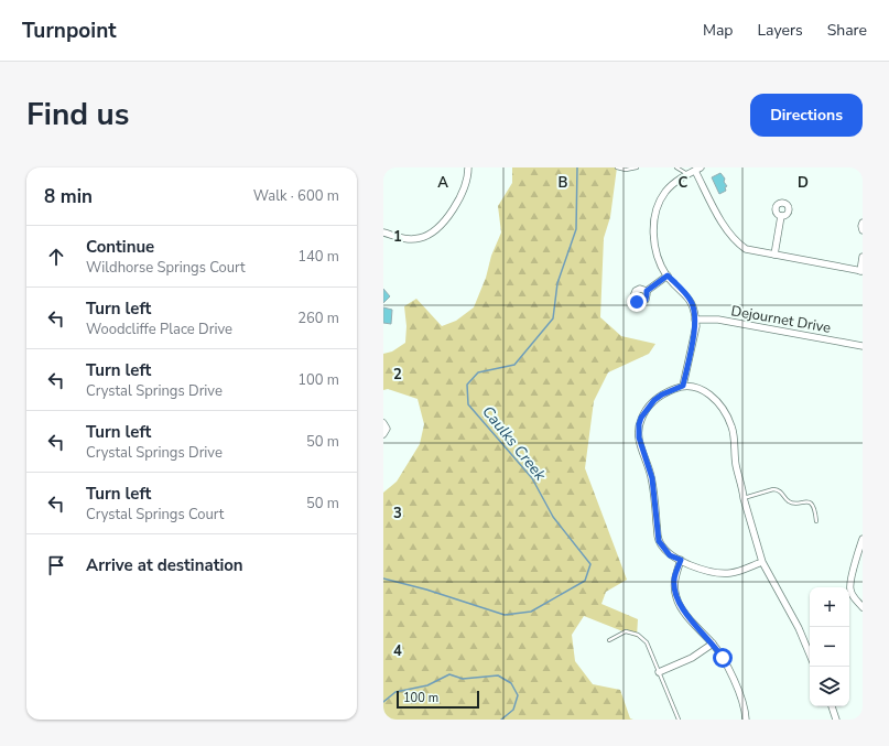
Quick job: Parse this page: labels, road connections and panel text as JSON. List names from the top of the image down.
{
  "streets": {
    "street": ["Dejournet Drive"]
  },
  "water": ["Caulks Creek"],
  "scale_bar": "100 m",
  "page": {
    "header": "Turnpoint",
    "nav": ["Map", "Layers", "Share"],
    "title": "Find us",
    "buttons": "Directions",
    "heading": ["8 min", "Walk · 600 m"],
    "list": [
      ["Continue", "Wildhorse Springs Court", "140 m"],
      ["Turn left", "Woodcliffe Place Drive", "260 m"],
      ["Turn left", "Crystal Springs Drive", "100 m"],
      ["Turn left", "Crystal Springs Drive", "50 m"],
      ["Turn left", "Crystal Springs Court", "50 m"],
      "Arrive at destination"
    ],
    "map_buttons": ["+", "−"],
    "scale": "100 m"
  },
  "grid": {
    "columns": [
      "A",
      "B",
      "C",
      "D"
    ],
    "rows": [
      "1",
      "2",
      "3",
      "4"
    ]
  }
}
